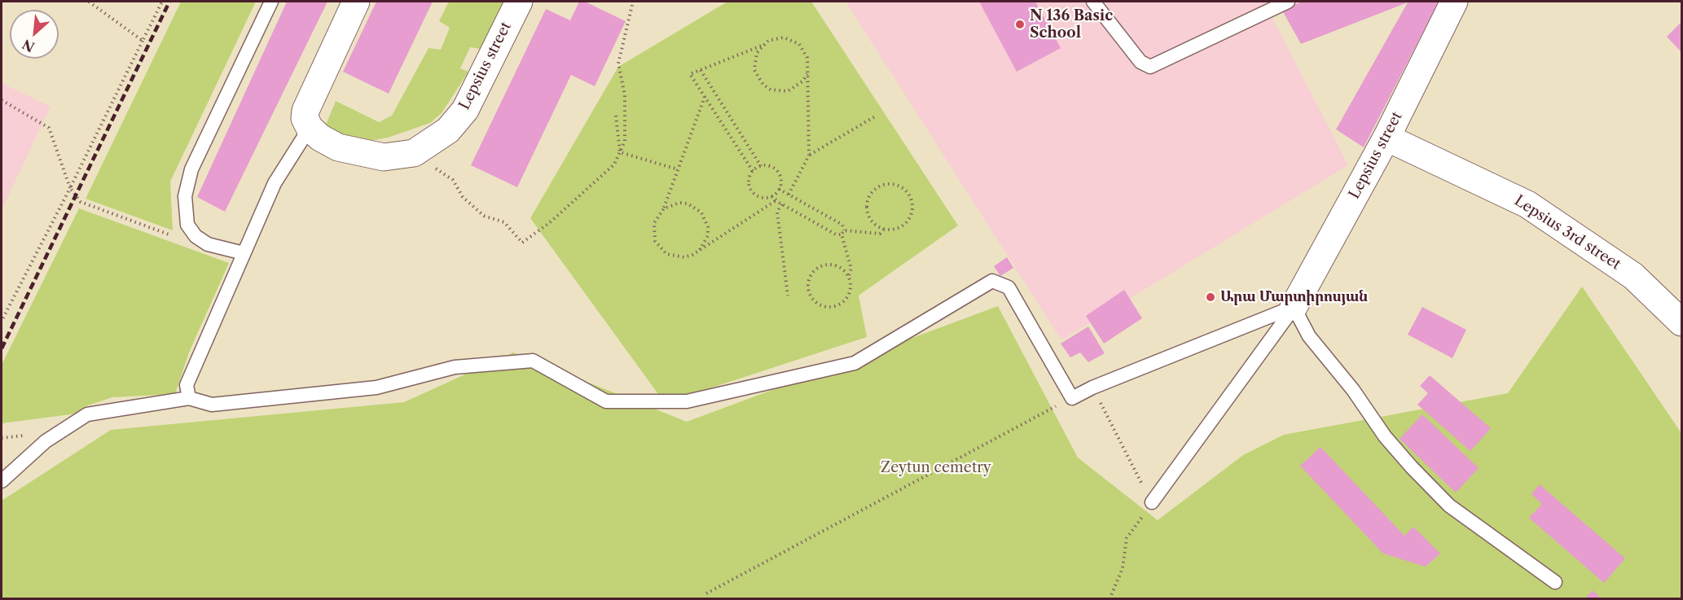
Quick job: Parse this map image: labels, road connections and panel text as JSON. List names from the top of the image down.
{
  "streets": {
    "street": ["Lepsius street", "Lepsius 3rd street"]
  },
  "crossings": [
    ["Lepsius street", "Lepsius 3rd street"]
  ],
  "parks": ["Zeytun cemetry"],
  "places": ["N 136 Basic School", "Արա Մարտիրոսյան"],
  "north": "bottom left"
}
